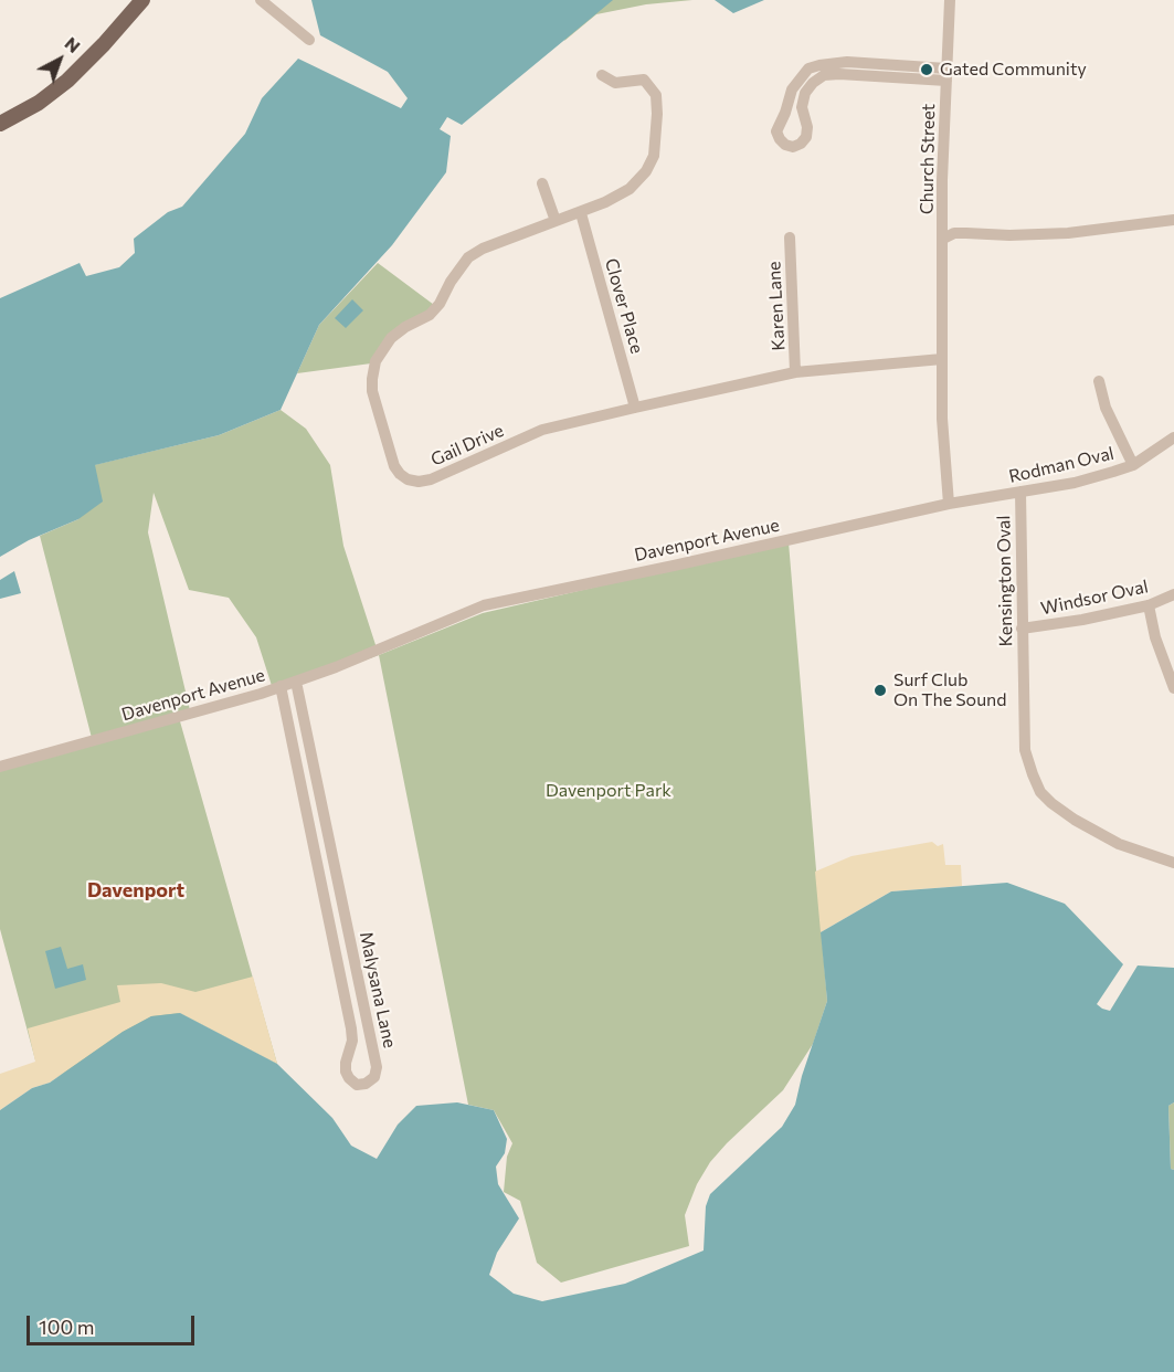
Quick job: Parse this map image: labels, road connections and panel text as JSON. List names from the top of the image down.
{
  "streets": {
    "street": [
      "Church Street",
      "Clover Place",
      "Karen Lane",
      "Gail Drive",
      "Rodman Oval",
      "Davenport Avenue",
      "Kensington Oval",
      "Windsor Oval",
      "Malysana Lane"
    ]
  },
  "crossings": [
    ["Clover Place", "Gail Drive"],
    ["Karen Lane", "Gail Drive"],
    ["Rodman Oval", "Davenport Avenue"],
    ["Rodman Oval", "Kensington Oval"],
    ["Davenport Avenue", "Malysana Lane"],
    ["Kensington Oval", "Windsor Oval"]
  ],
  "districts": ["Davenport"],
  "parks": ["Davenport Park"],
  "places": ["Gated Community", "Surf Club On The Sound"],
  "scale_bar": "100 m",
  "north": "top right"
}
